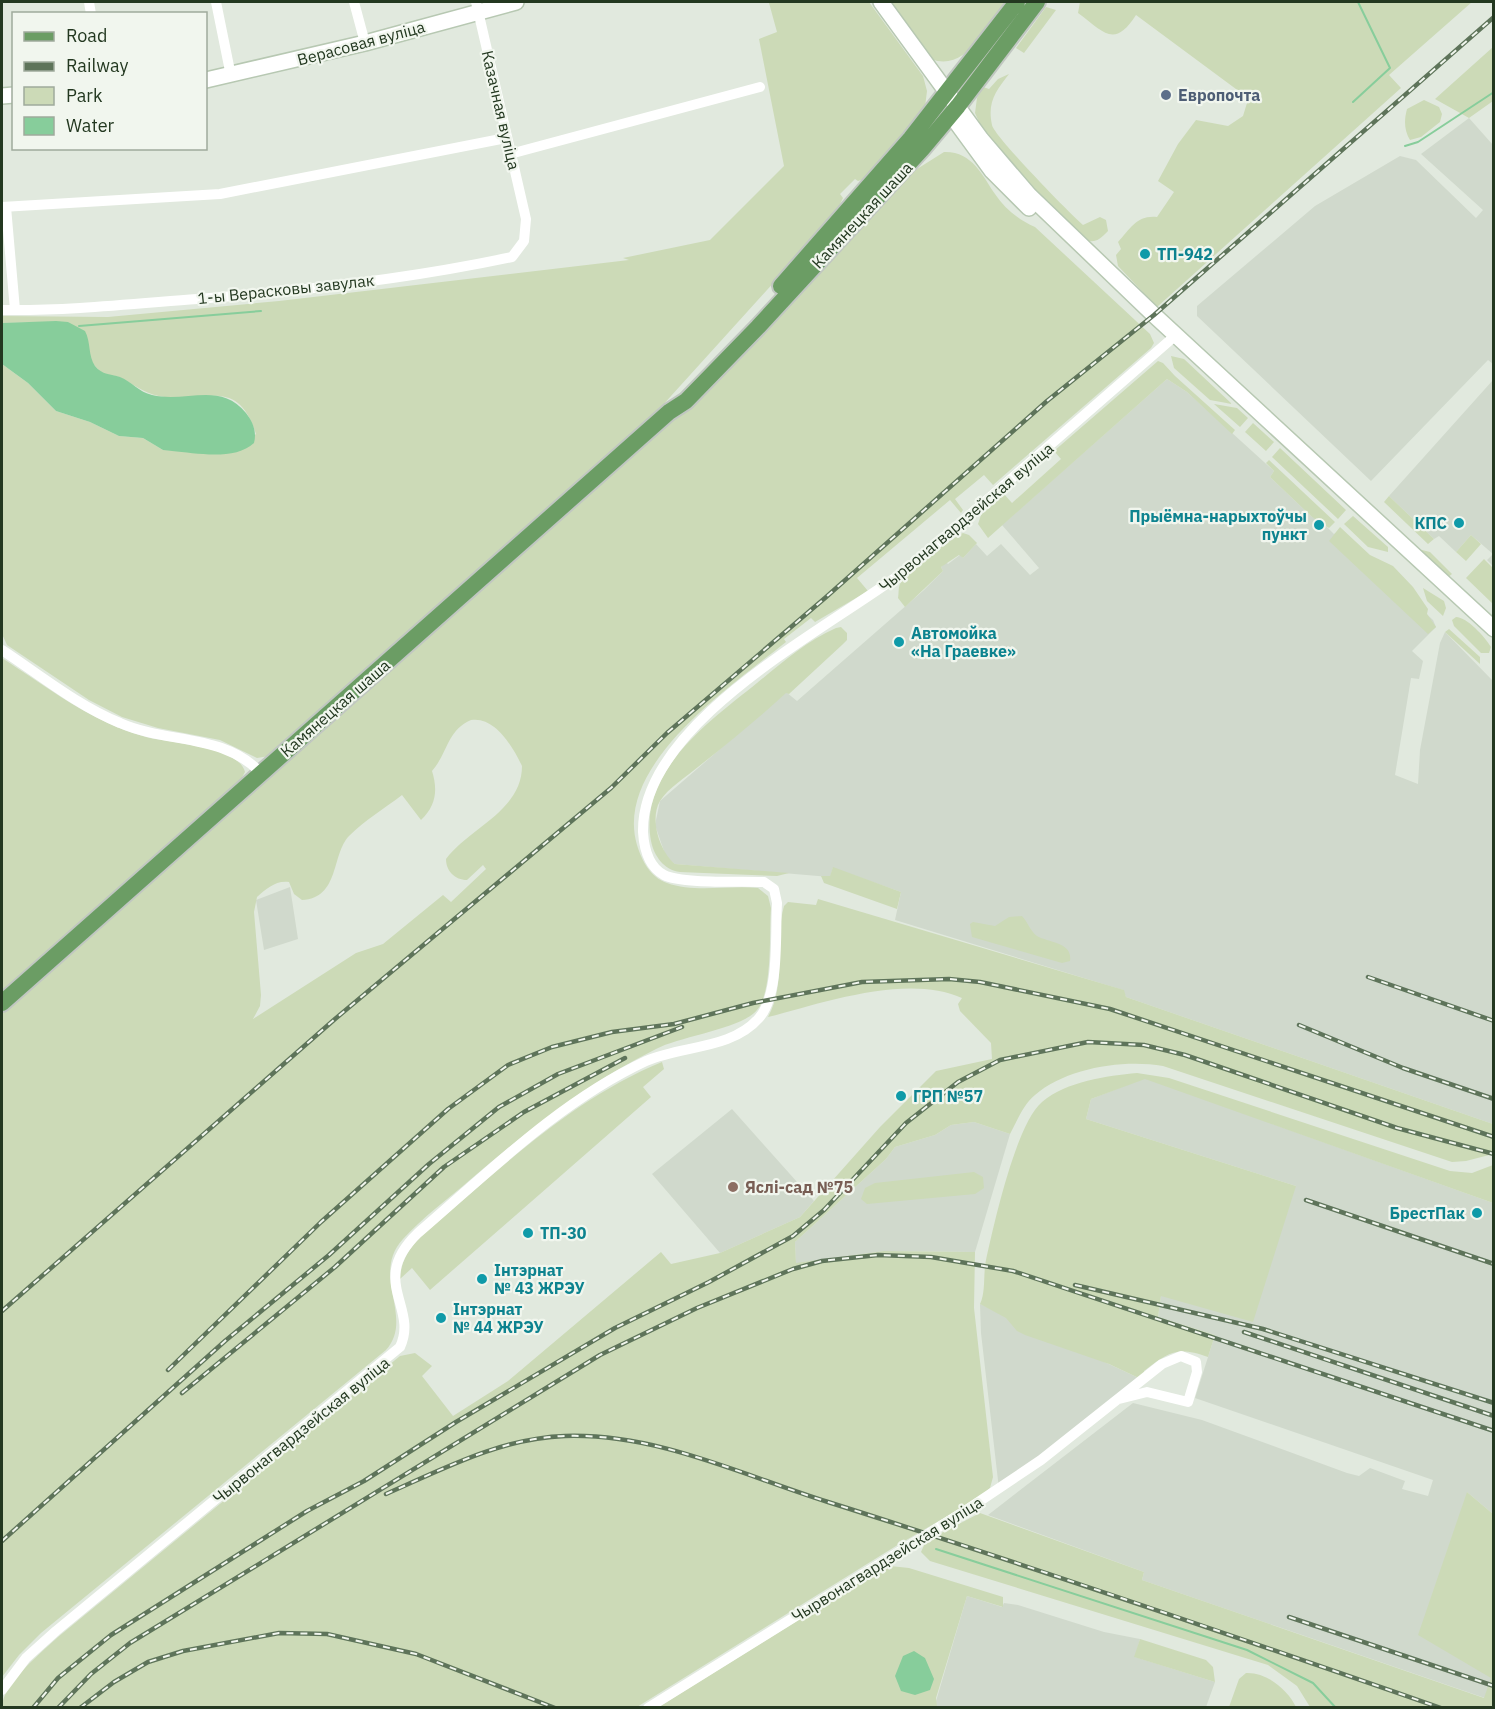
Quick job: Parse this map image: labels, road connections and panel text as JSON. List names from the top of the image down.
{
  "streets": {
    "main road": ["Верасовая вуліца", "Камянецкая шаша"],
    "street": ["Казачная вуліца", "1-ы Верасковы завулак", "Чырвонагвардзейская вуліца"]
  },
  "crossings": [
    ["Верасовая вуліца", "Казачная вуліца"],
    ["Казачная вуліца", "1-ы Верасковы завулак"]
  ],
  "places": [
    "Европочта",
    "ТП-942",
    "КПС",
    "Прыёмна-нарыхтоўчы пункт",
    "Автомойка «На Граевке»",
    "ГРП №57",
    "Яслі-сад №75",
    "БрестПак",
    "ТП-30",
    "Інтэрнат № 43 ЖРЭУ",
    "Інтэрнат № 44 ЖРЭУ"
  ],
  "legend": [
    "Road",
    "Railway",
    "Park",
    "Water"
  ]
}
